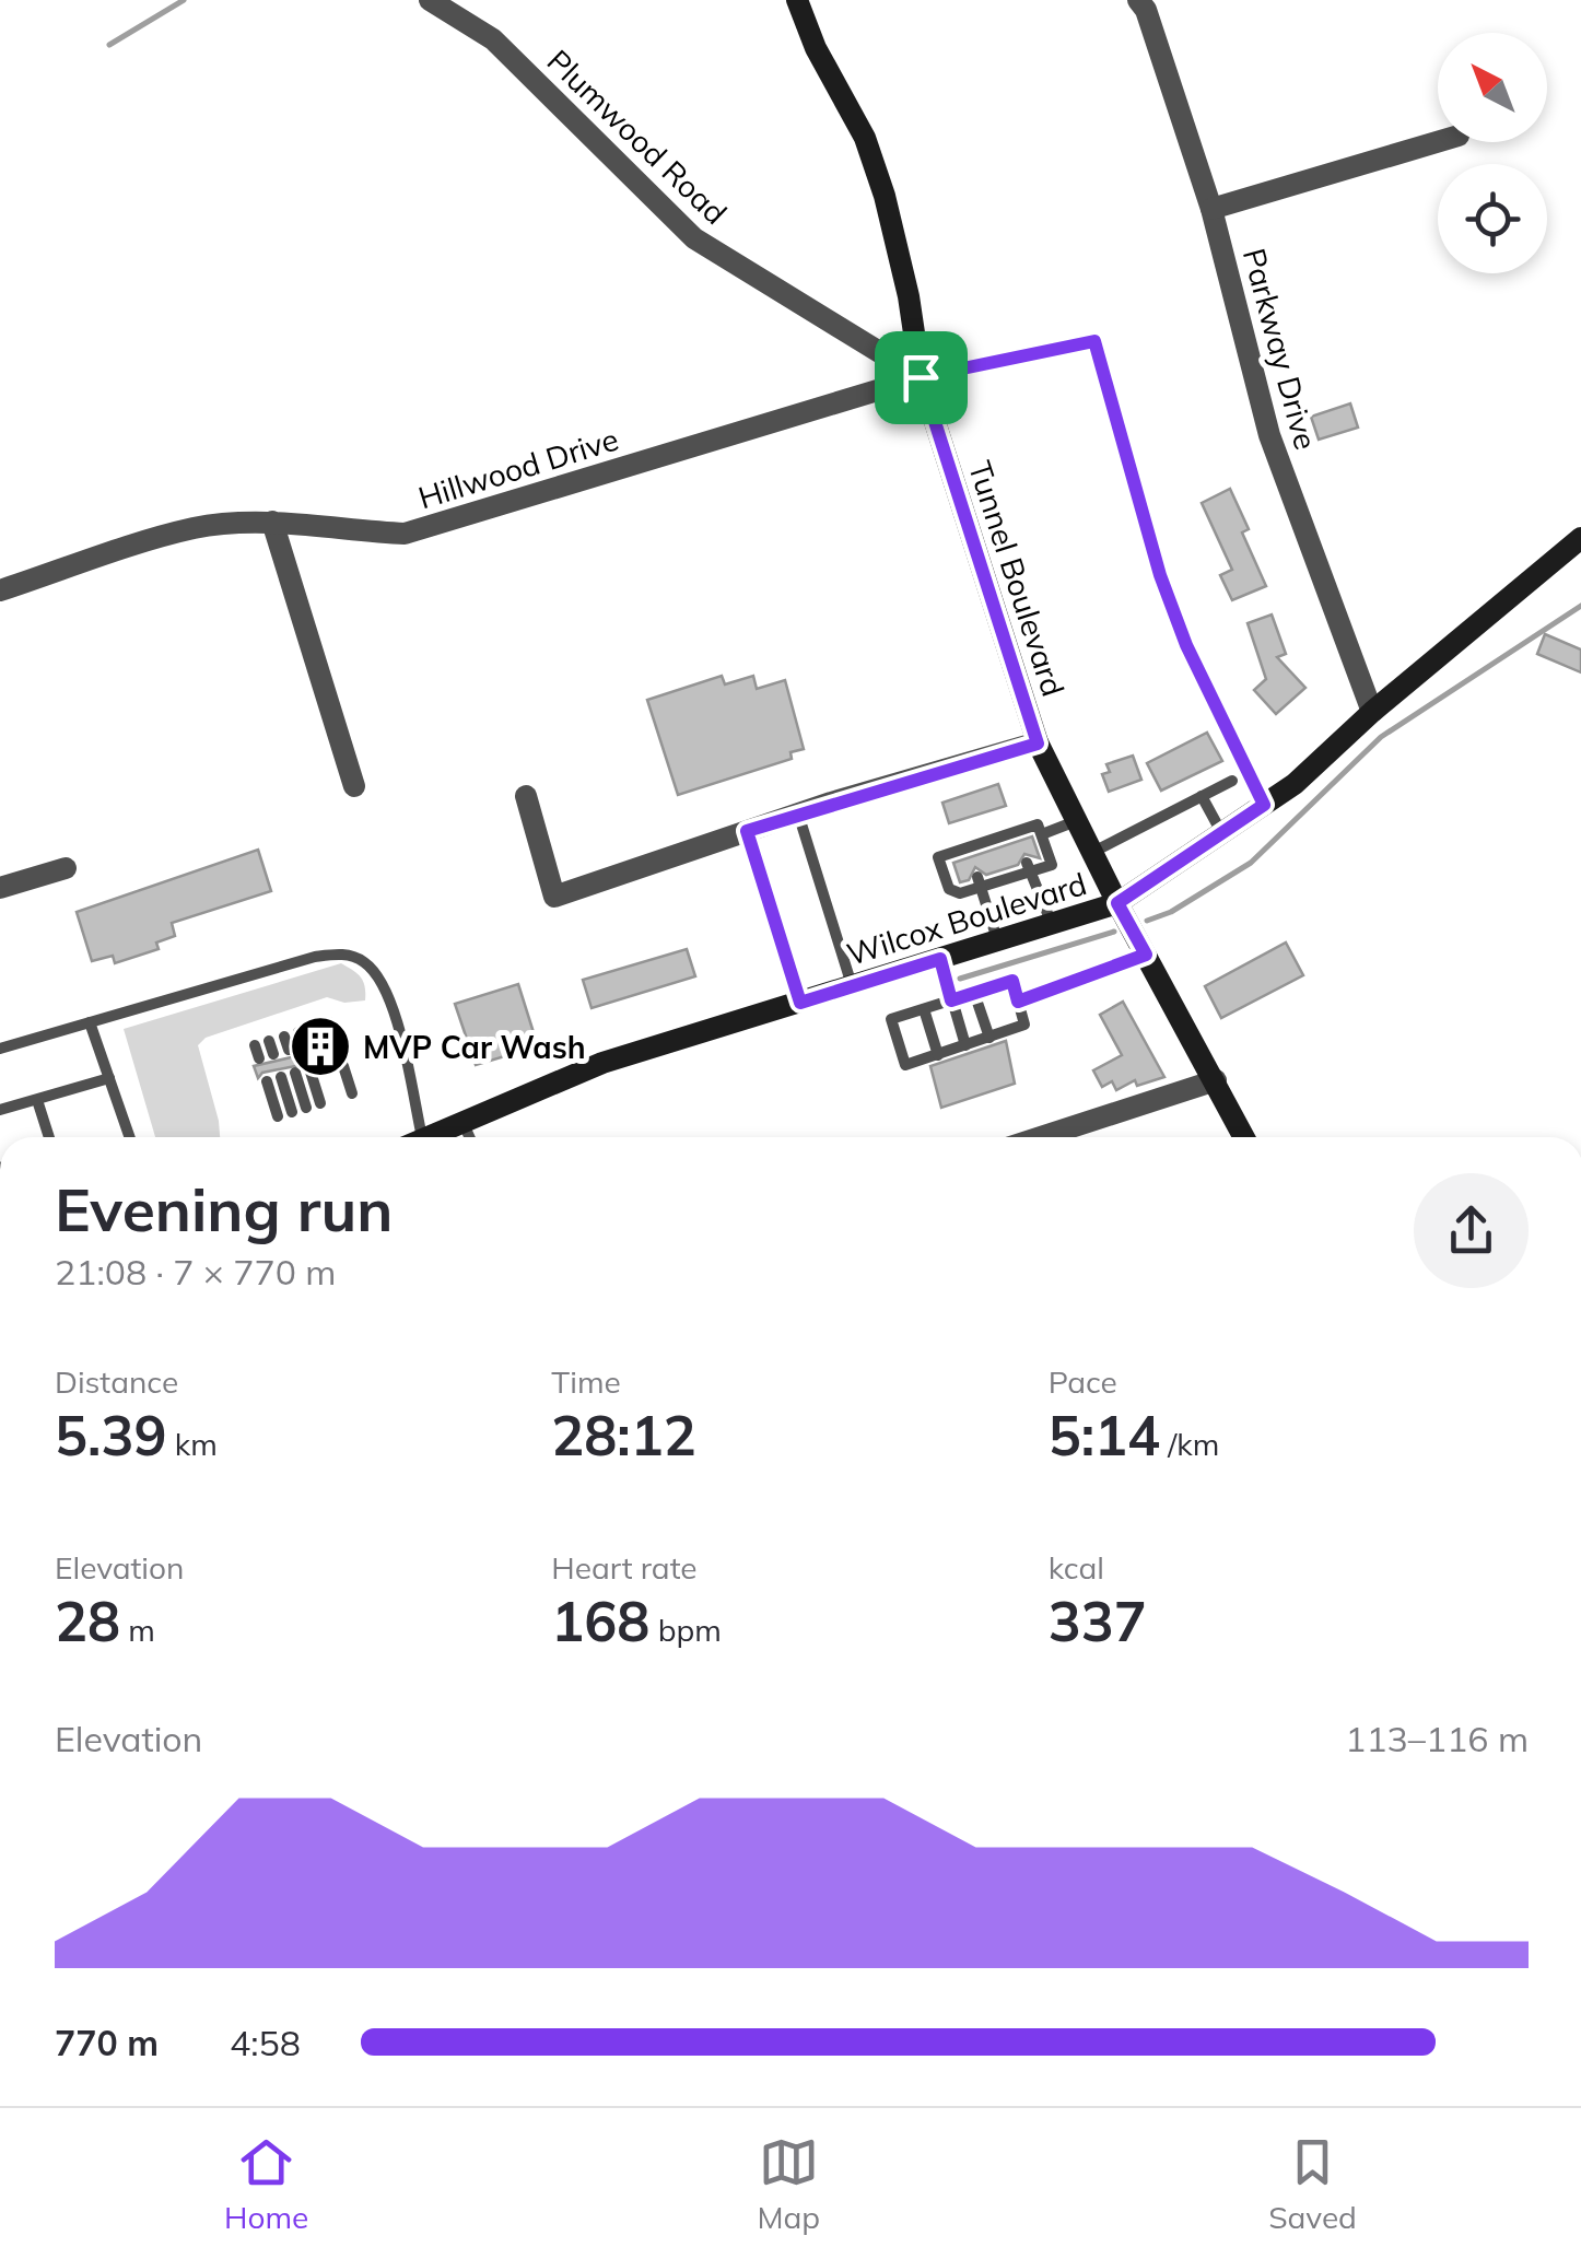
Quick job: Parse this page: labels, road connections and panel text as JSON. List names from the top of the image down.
{
  "streets": {
    "main road": ["Tunnel Boulevard", "Wilcox Boulevard"],
    "street": ["Plumwood Road", "Parkway Drive", "Hillwood Drive"]
  },
  "crossings": [
    ["Plumwood Road", "Hillwood Drive"],
    ["Plumwood Road", "Tunnel Boulevard"],
    ["Parkway Drive", "Wilcox Boulevard"],
    ["Hillwood Drive", "Tunnel Boulevard"],
    ["Tunnel Boulevard", "Wilcox Boulevard"]
  ],
  "places": {
    "building": ["MVP Car Wash"]
  },
  "north": "top left",
  "page": {
    "heading": ["Evening run", "21:08 · 7 × 770 m"],
    "stats": [
      ["Distance", "5.39 km"],
      ["Time", "28:12"],
      ["Pace", "5:14 /km"],
      ["Elevation", "28 m"],
      ["Heart rate", "168 bpm"],
      ["kcal", "337"]
    ],
    "chart": ["Elevation", "113–116 m"],
    "list": [
      {
        "name": "770 m",
        "note": "4:58"
      }
    ],
    "tabs": ["Home", "Map", "Saved"]
  }
}
